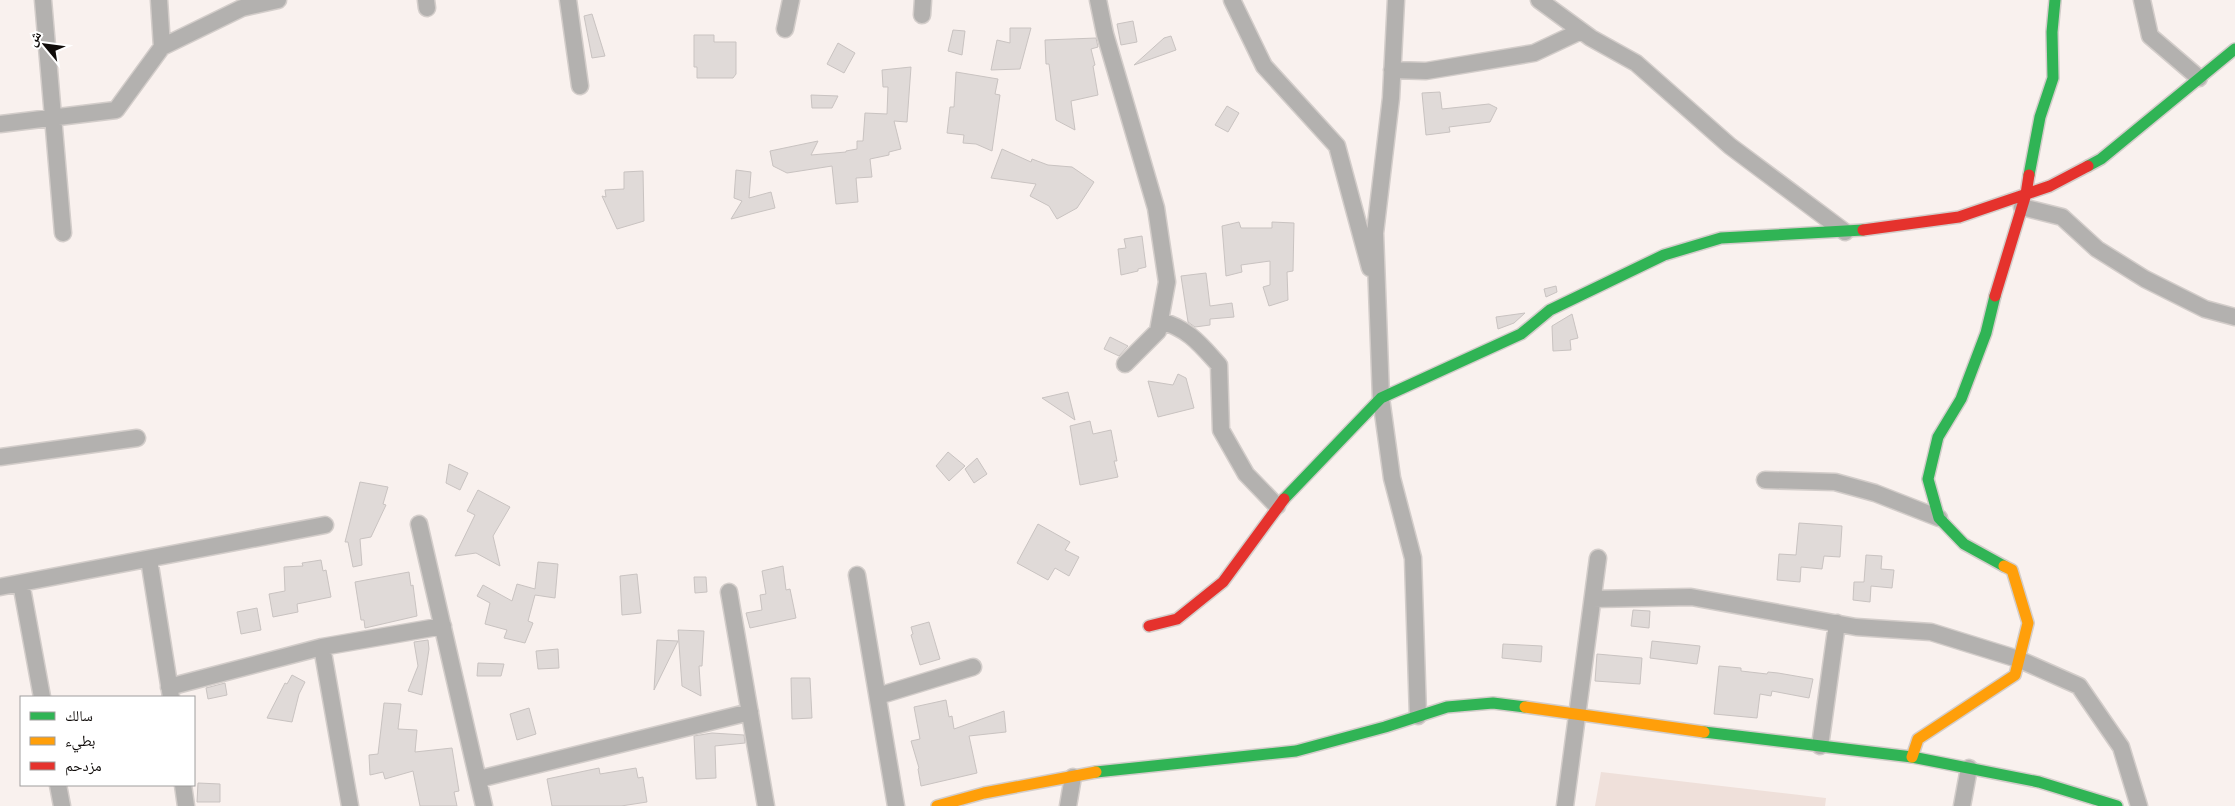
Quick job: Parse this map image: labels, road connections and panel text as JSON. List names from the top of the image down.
{
  "legend": ["سالك", "بطيء", "مزدحم"],
  "north": "top left"
}
